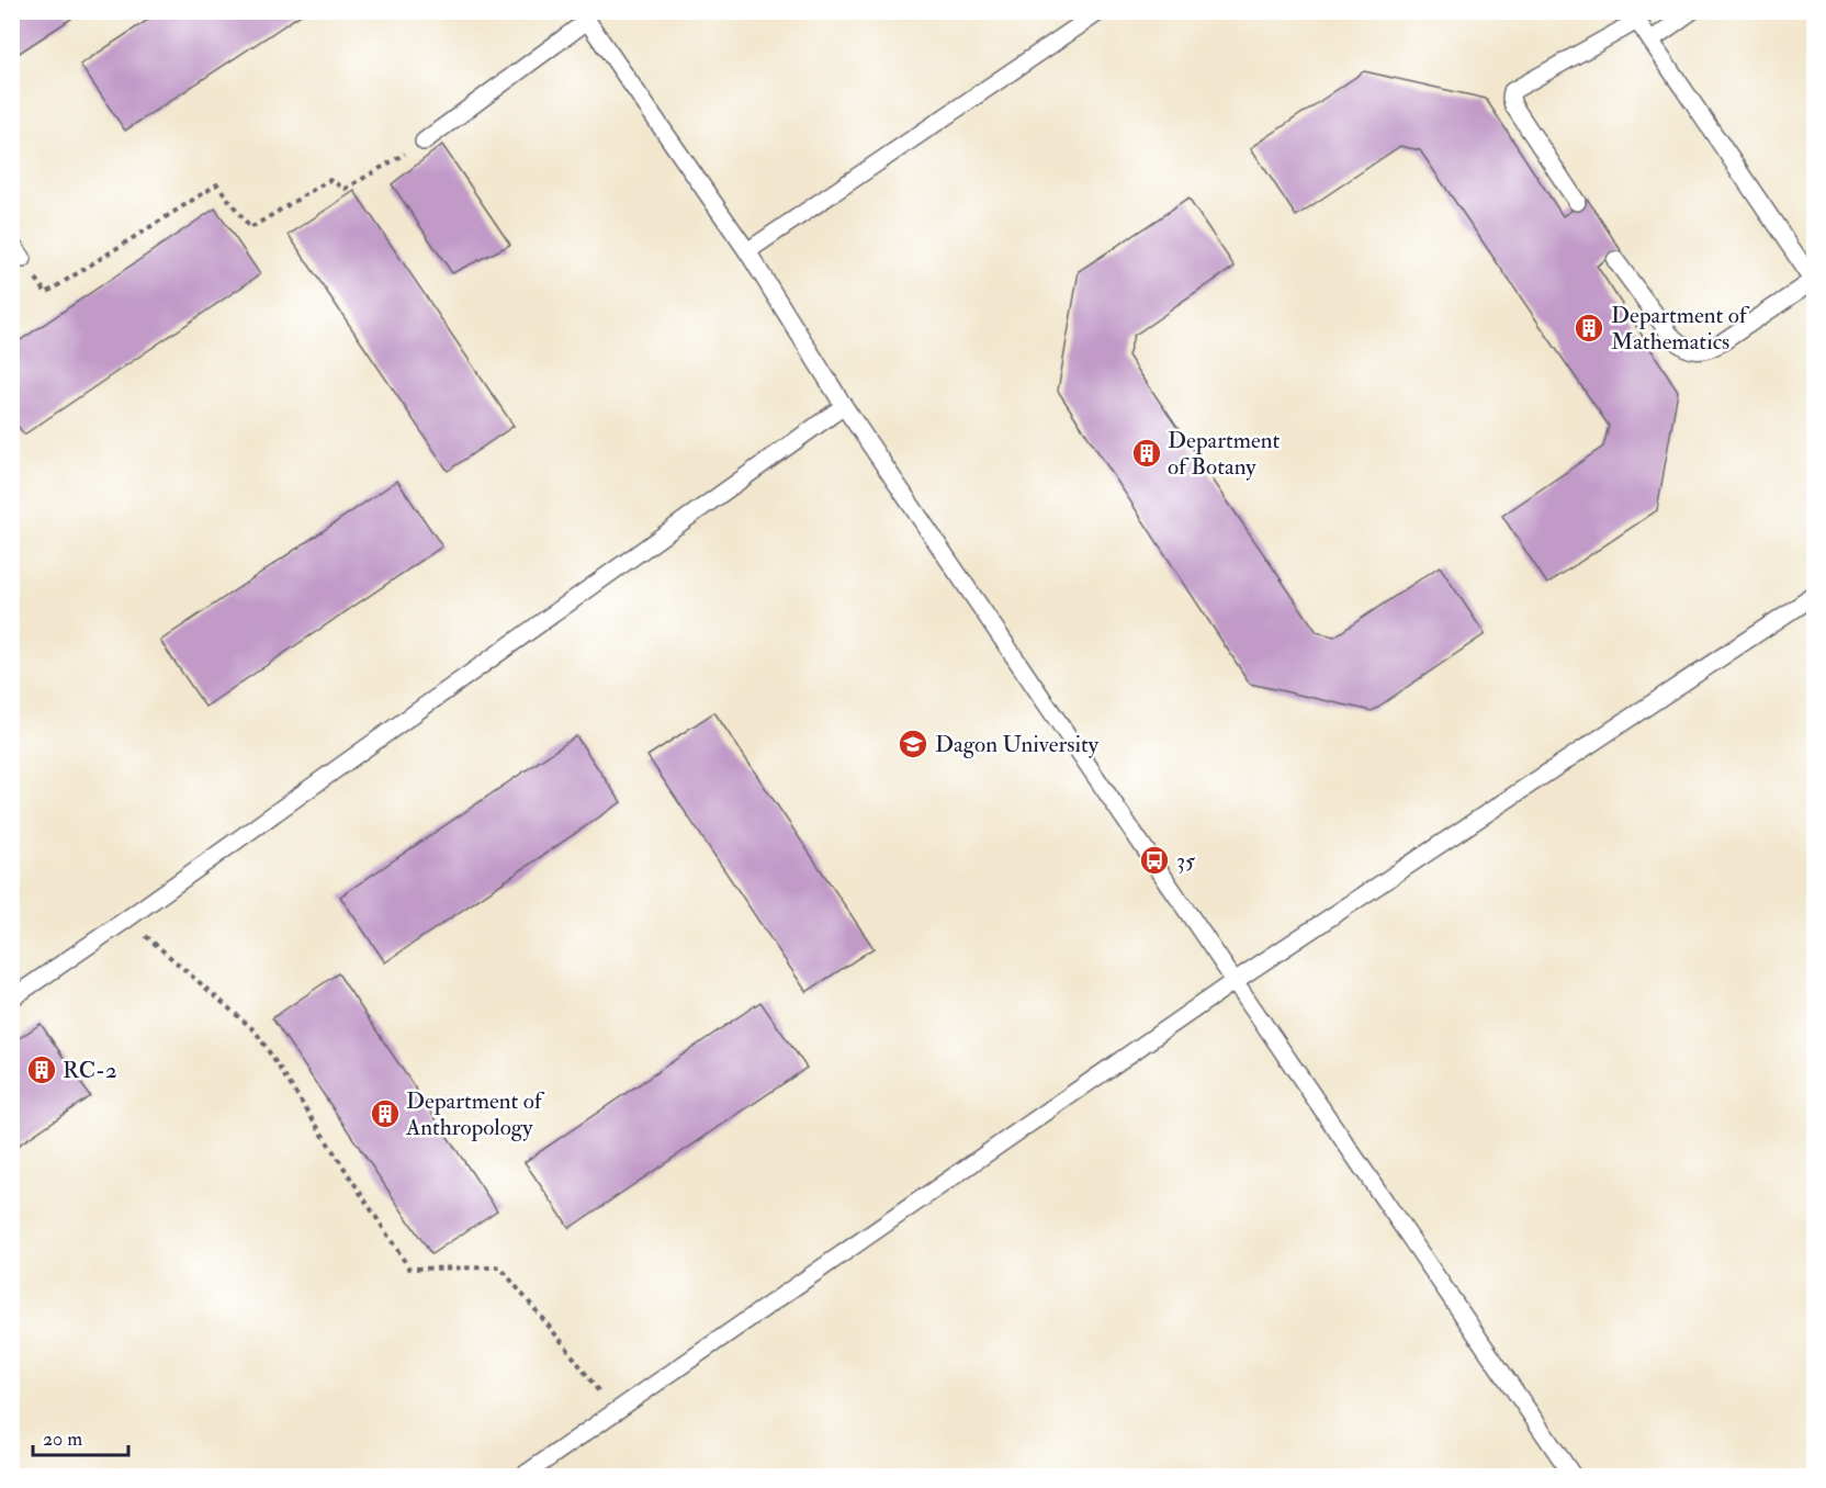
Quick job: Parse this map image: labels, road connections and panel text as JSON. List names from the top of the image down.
{
  "places": {
    "building": [
      "Department of Mathematics",
      "Department of Botany",
      "RC-2",
      "Department of Anthropology"
    ],
    "school or university": ["Dagon University"],
    "bus stop": ["35"]
  },
  "scale_bar": "20 m"
}
